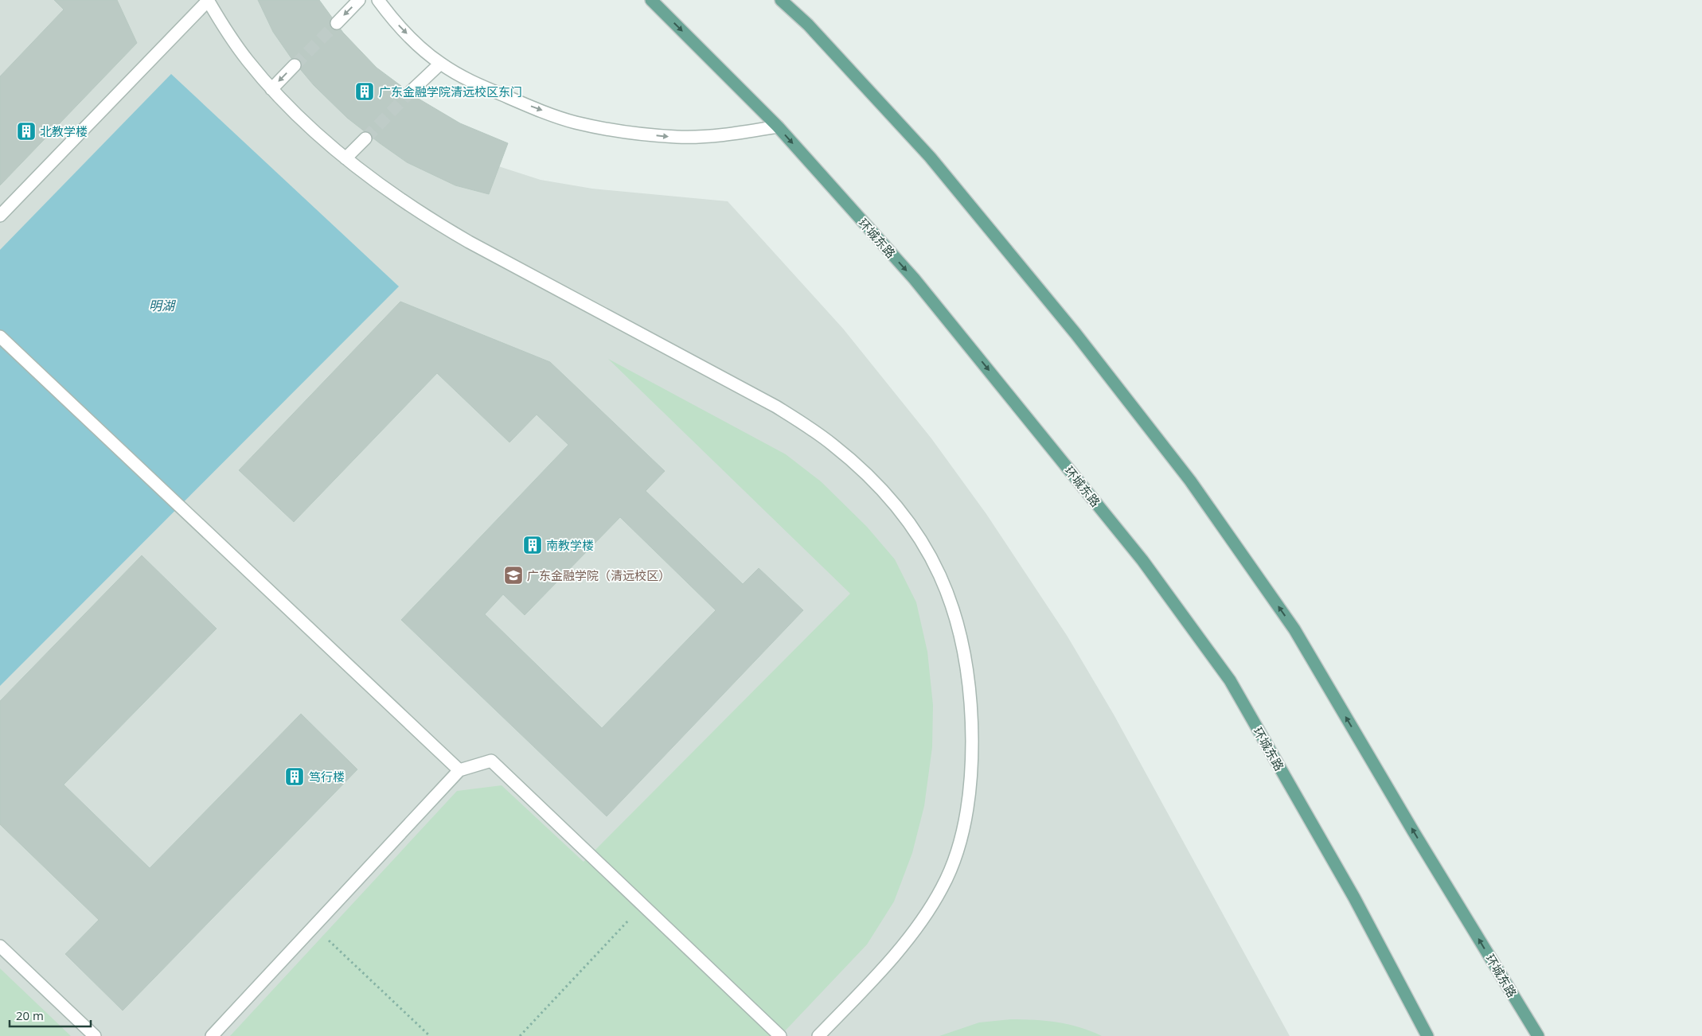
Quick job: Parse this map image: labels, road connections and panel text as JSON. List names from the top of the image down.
{
  "streets": {
    "main road": ["环城东路"]
  },
  "water": ["明湖"],
  "places": {
    "building": [
      "广东金融学院清远校区东门",
      "北教学楼",
      "南教学楼",
      "笃行楼"
    ],
    "school or university": ["广东金融学院（清远校区）"]
  },
  "scale_bar": "20 m"
}
